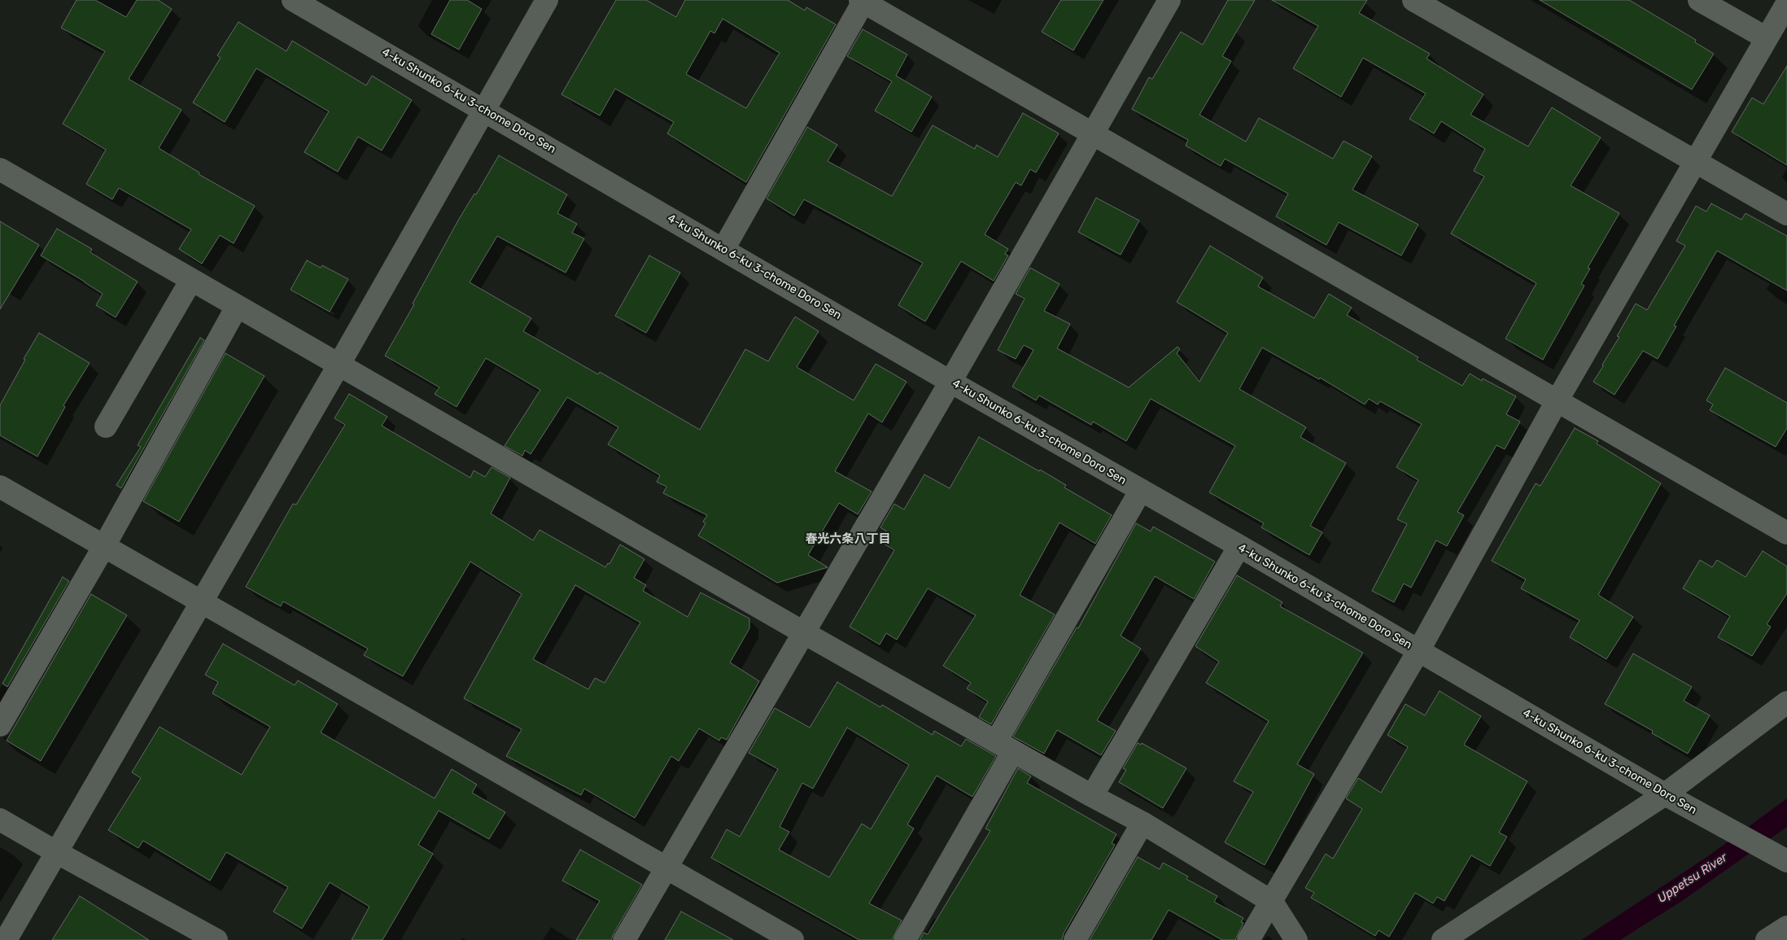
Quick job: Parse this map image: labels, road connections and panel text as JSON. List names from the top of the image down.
{
  "streets": {
    "street": ["4-ku Shunko 6-ku 3-chome Doro Sen"]
  },
  "districts": ["春光六条八丁目"],
  "water": ["Uppetsu River"]
}
